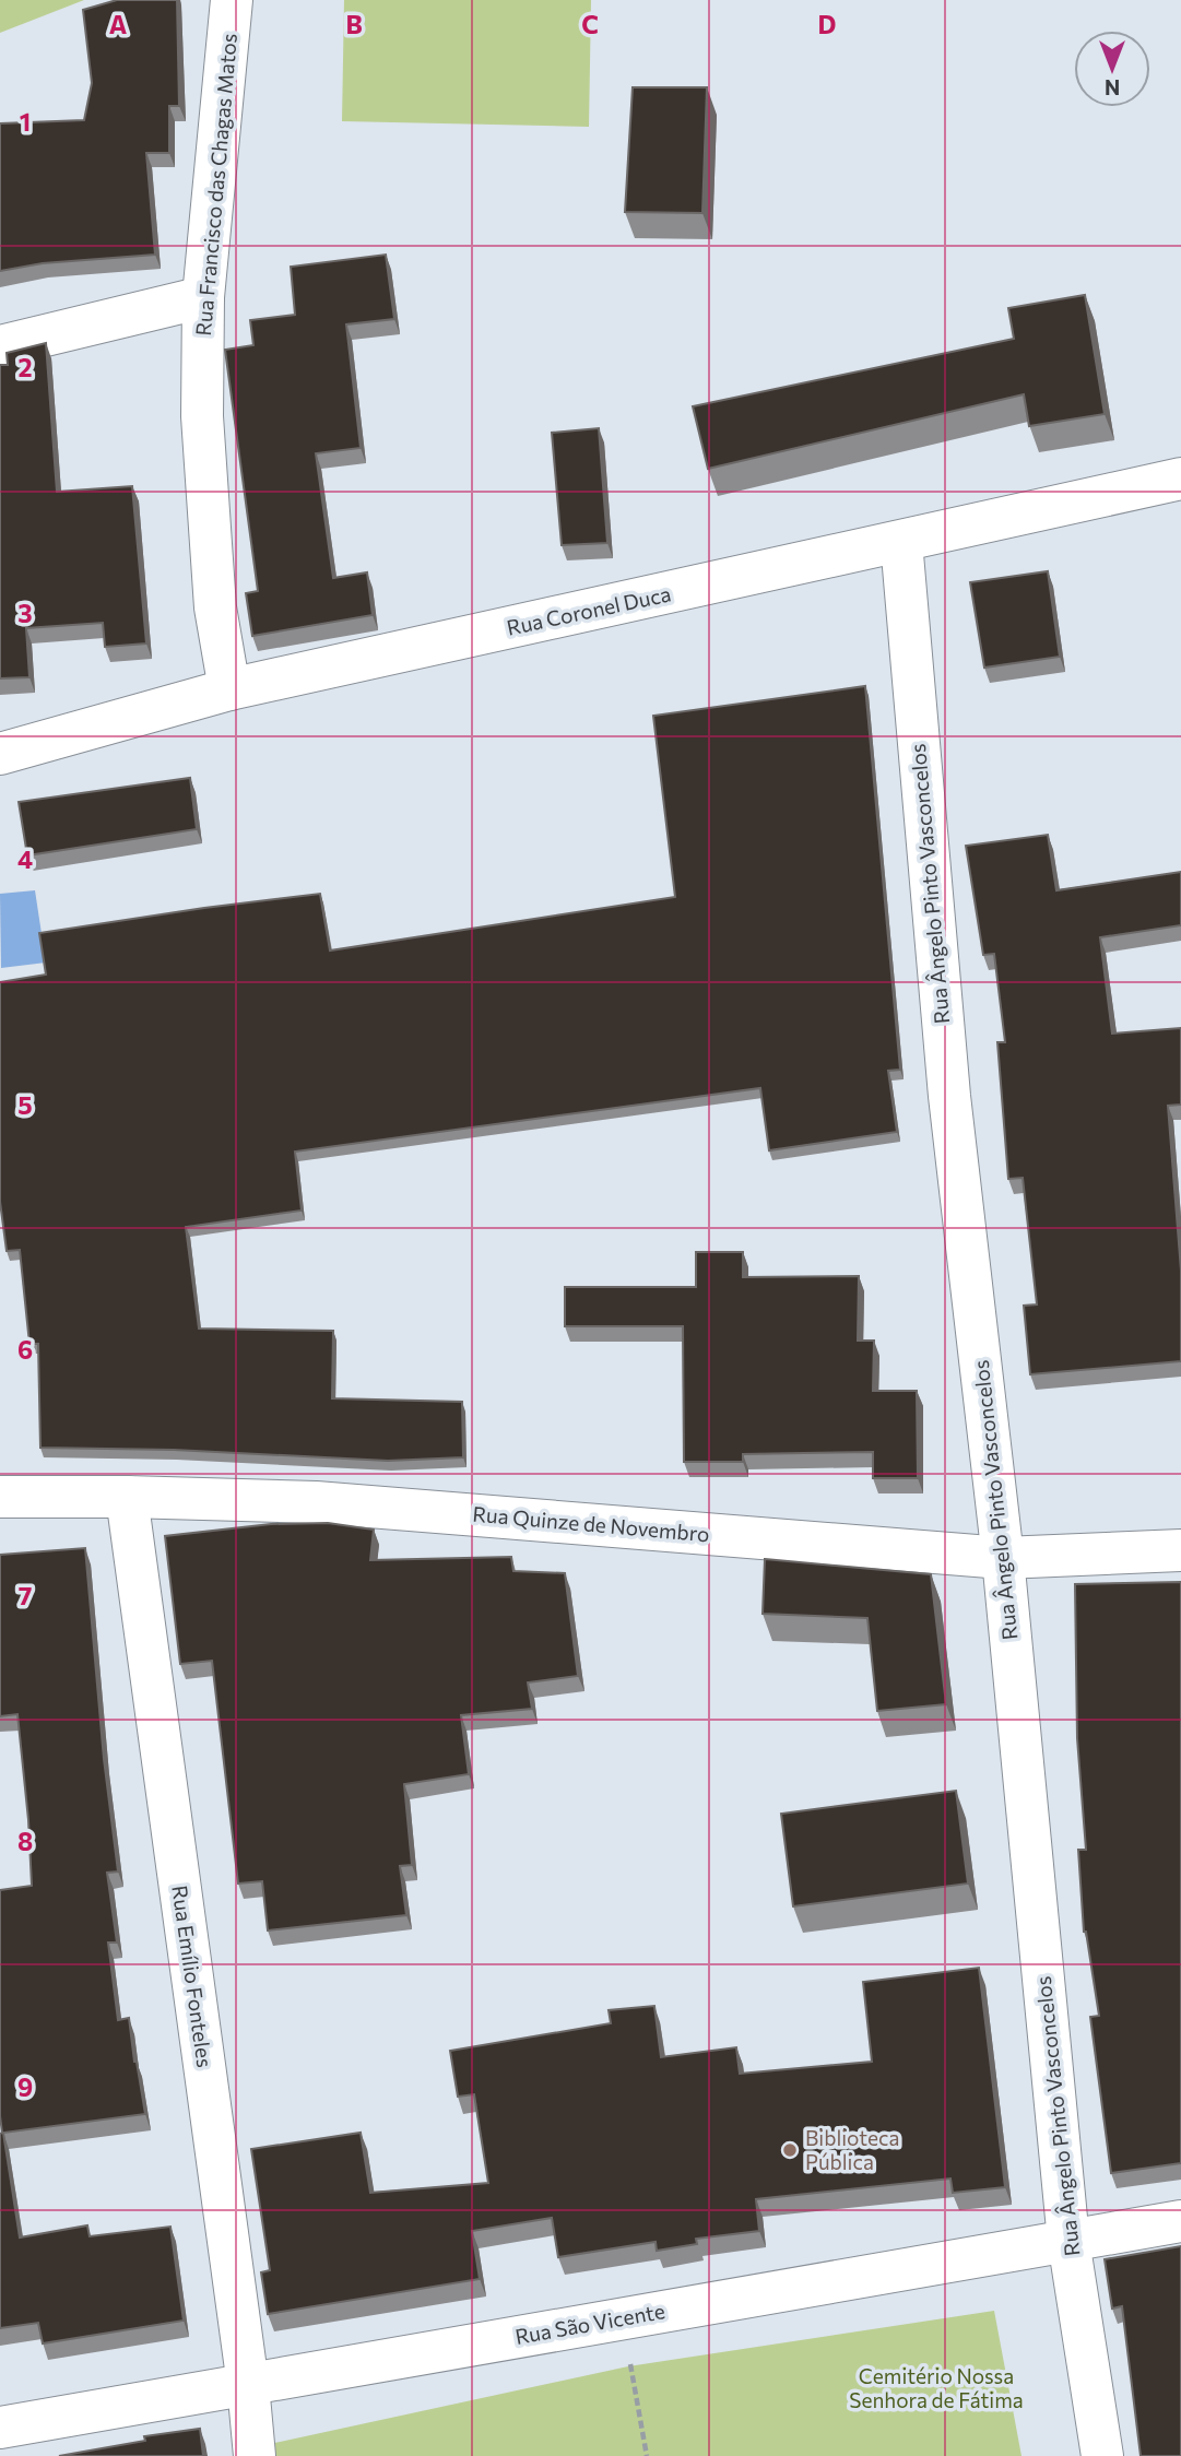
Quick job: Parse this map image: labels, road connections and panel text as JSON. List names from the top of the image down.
{
  "streets": {
    "street": [
      "Rua Francisco das Chagas Matos",
      "Rua Coronel Duca",
      "Rua Ângelo Pinto Vasconcelos",
      "Rua Quinze de Novembro",
      "Rua Emílio Fonteles",
      "Rua São Vicente"
    ]
  },
  "crossings": [
    ["Rua Francisco das Chagas Matos", "Rua Coronel Duca"],
    ["Rua Coronel Duca", "Rua Ângelo Pinto Vasconcelos"],
    ["Rua Ângelo Pinto Vasconcelos", "Rua Quinze de Novembro"],
    ["Rua Ângelo Pinto Vasconcelos", "Rua São Vicente"],
    ["Rua Quinze de Novembro", "Rua Emílio Fonteles"],
    ["Rua Emílio Fonteles", "Rua São Vicente"]
  ],
  "parks": ["Cemitério Nossa Senhora de Fátima"],
  "places": ["Biblioteca Pública"],
  "north": "bottom",
  "grid": {
    "columns": [
      "A",
      "B",
      "C",
      "D"
    ],
    "rows": [
      "1",
      "2",
      "3",
      "4",
      "5",
      "6",
      "7",
      "8",
      "9"
    ]
  }
}
